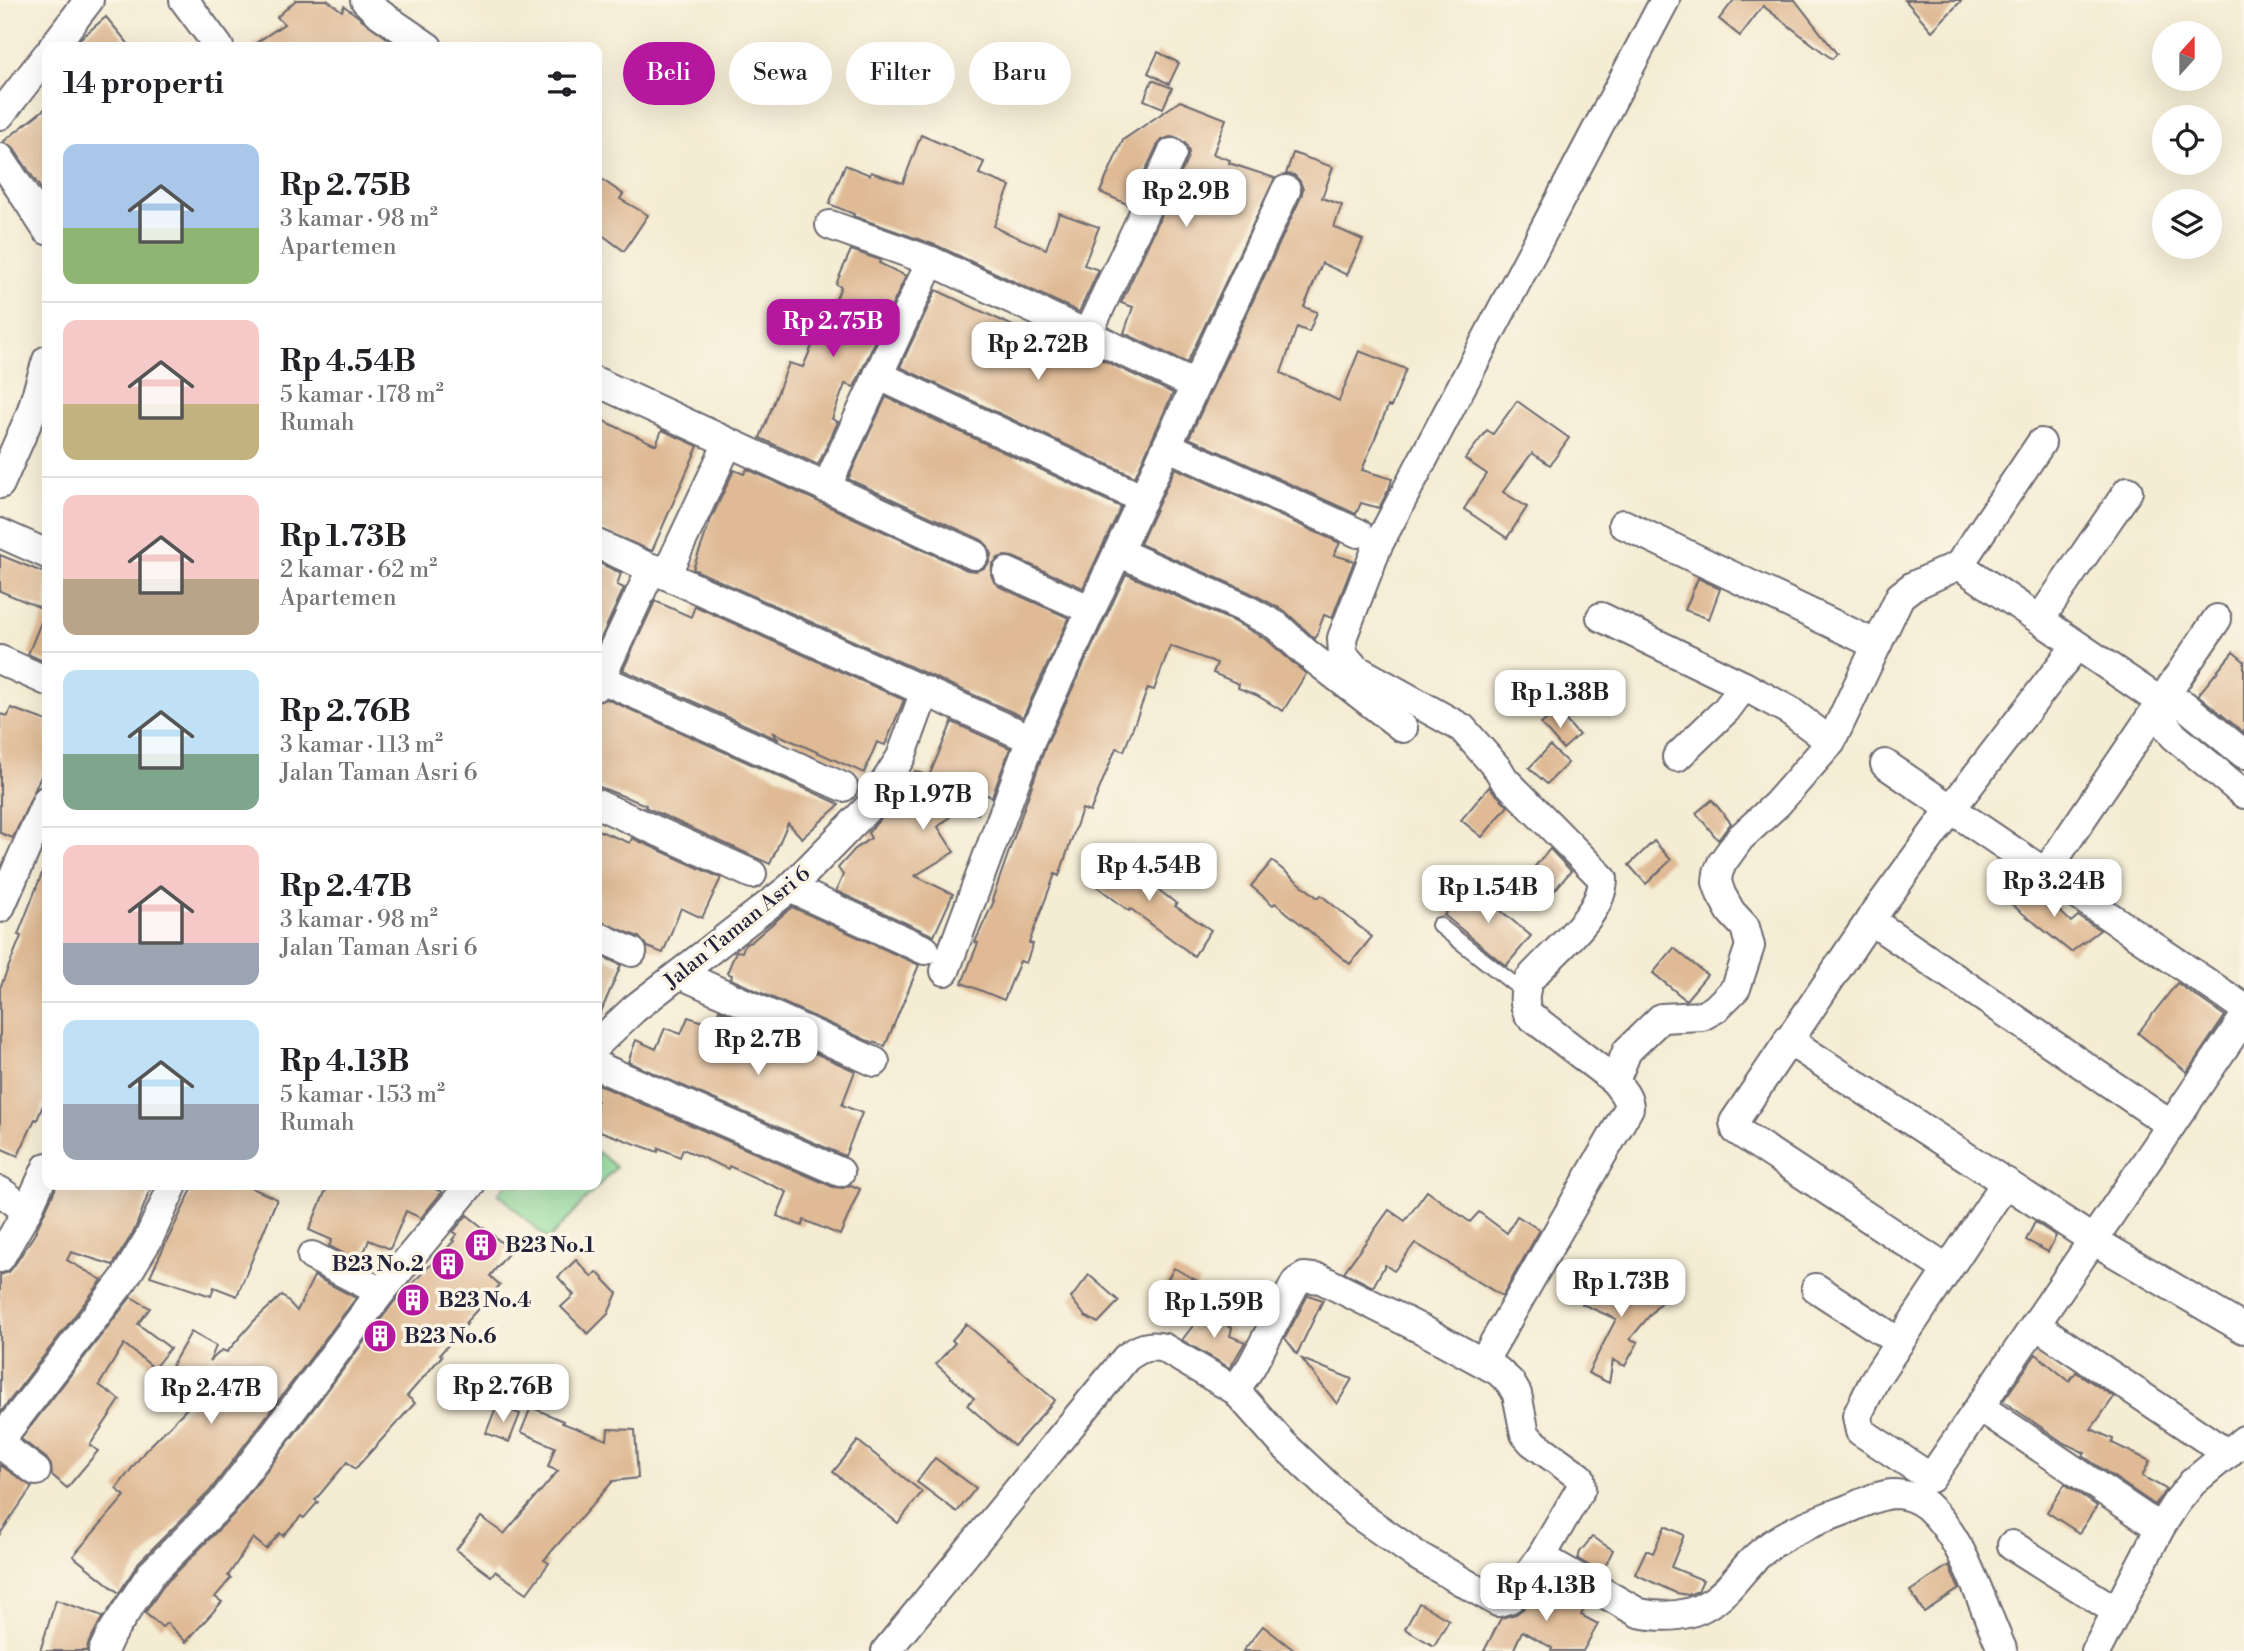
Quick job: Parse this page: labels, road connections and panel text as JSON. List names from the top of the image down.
{
  "streets": {
    "street": ["Jalan Taman Asri 6"]
  },
  "places": {
    "building": [
      "B23 No.1",
      "B23 No.2",
      "B23 No.4",
      "B23 No.6"
    ]
  },
  "north": "top",
  "page": {
    "chip": [
      "Beli",
      "Sewa",
      "Filter",
      "Baru"
    ],
    "heading": "14 properti",
    "list": [
      {
        "name": "Rp 2.75B",
        "note": "3 kamar · 98 m² · Apartemen"
      },
      {
        "name": "Rp 4.54B",
        "note": "5 kamar · 178 m² · Rumah"
      },
      {
        "name": "Rp 1.73B",
        "note": "2 kamar · 62 m² · Apartemen"
      },
      {
        "name": "Rp 2.76B",
        "note": "3 kamar · 113 m² · Jalan Taman Asri 6"
      },
      {
        "name": "Rp 2.47B",
        "note": "3 kamar · 98 m² · Jalan Taman Asri 6"
      },
      {
        "name": "Rp 4.13B",
        "note": "5 kamar · 153 m² · Rumah"
      }
    ],
    "price": [
      "Rp 2.9B",
      "Rp 2.75B",
      "Rp 2.72B",
      "Rp 1.38B",
      "Rp 1.97B",
      "Rp 4.54B",
      "Rp 3.24B",
      "Rp 1.54B",
      "Rp 2.7B",
      "Rp 1.73B",
      "Rp 1.59B",
      "Rp 2.76B",
      "Rp 2.47B",
      "Rp 4.13B"
    ]
  }
}
